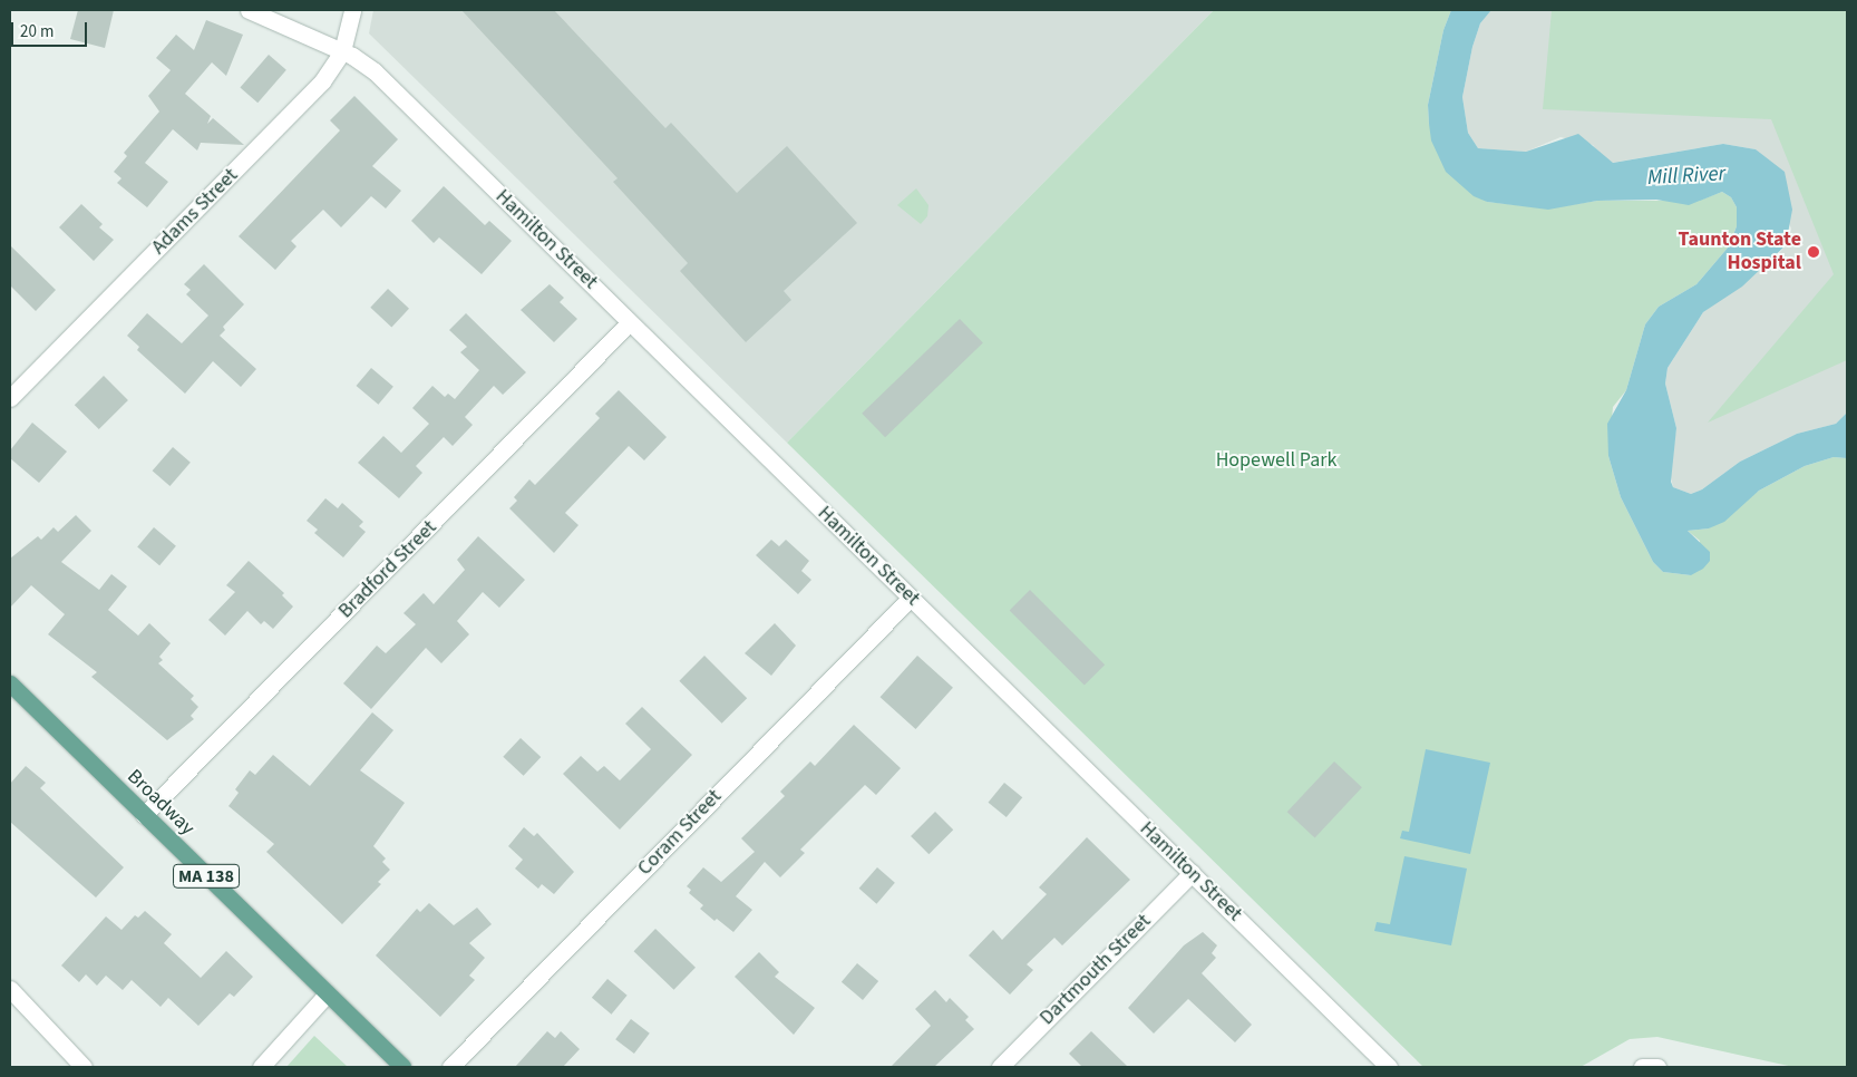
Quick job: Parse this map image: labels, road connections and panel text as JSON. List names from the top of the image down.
{
  "streets": {
    "main road": ["Broadway", "MA 138"],
    "street": [
      "Adams Street",
      "Hamilton Street",
      "Bradford Street",
      "Coram Street",
      "Dartmouth Street"
    ]
  },
  "crossings": [
    ["Adams Street", "Hamilton Street"],
    ["Hamilton Street", "Bradford Street"],
    ["Hamilton Street", "Coram Street"],
    ["Hamilton Street", "Dartmouth Street"],
    ["Bradford Street", "Broadway"]
  ],
  "water": ["Mill River"],
  "parks": ["Hopewell Park"],
  "places": ["Taunton State Hospital"],
  "scale_bar": "20 m"
}
